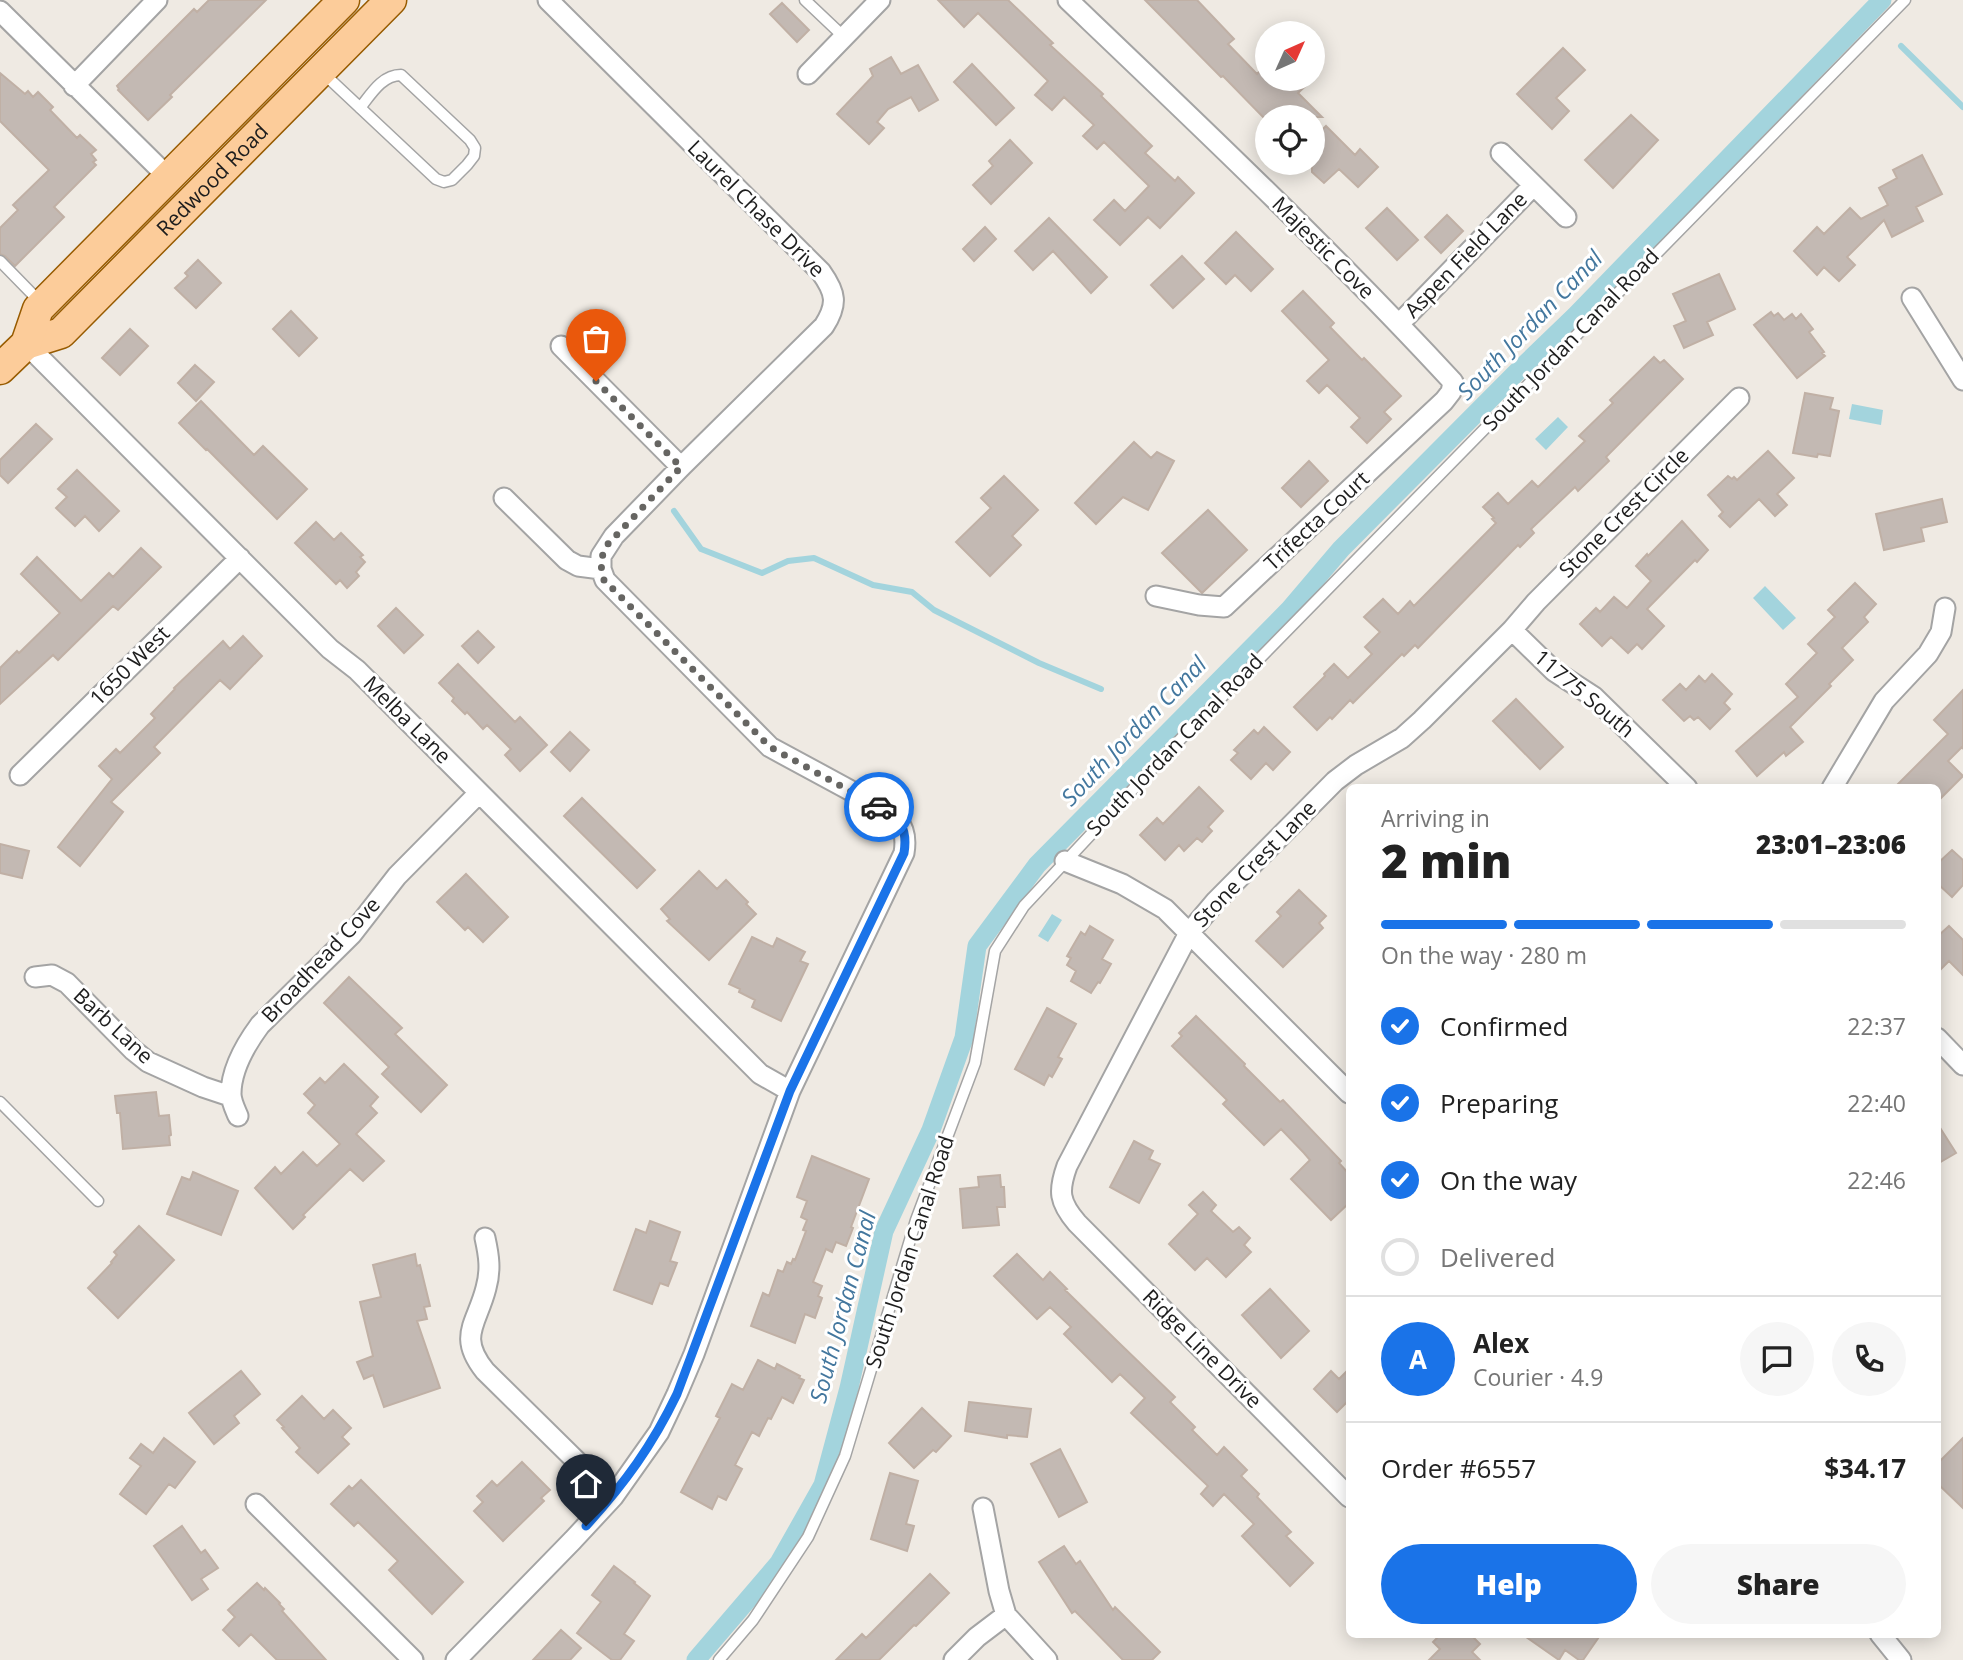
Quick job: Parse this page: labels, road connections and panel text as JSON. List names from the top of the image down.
{
  "streets": {
    "main road": ["Redwood Road"],
    "street": [
      "Laurel Chase Drive",
      "Majestic Cove",
      "Aspen Field Lane",
      "Stone Crest Circle",
      "Trifecta Court",
      "1650 West",
      "11775 South",
      "Melba Lane",
      "Stone Crest Lane",
      "Broadhead Cove",
      "Barb Lane",
      "Ridge Line Drive"
    ],
    "lane": ["South Jordan Canal Road"]
  },
  "crossings": [
    ["Redwood Road", "Melba Lane"],
    ["Majestic Cove", "Aspen Field Lane"],
    ["Majestic Cove", "Trifecta Court"],
    ["Stone Crest Circle", "11775 South"],
    ["Stone Crest Circle", "Stone Crest Lane"],
    ["1650 West", "Melba Lane"],
    ["11775 South", "Stone Crest Lane"],
    ["Melba Lane", "Broadhead Cove"],
    ["Stone Crest Lane", "Ridge Line Drive"],
    ["Broadhead Cove", "Barb Lane"]
  ],
  "water": ["South Jordan Canal"],
  "north": "top right",
  "page": {
    "heading": ["2 min", "Arriving in", "23:01–23:06"],
    "panel": [
      "Alex",
      "Courier · 4.9",
      "Order #6557",
      "$34.17"
    ],
    "bar": "On the way · 280 m",
    "list": [
      ["Confirmed", "22:37"],
      ["Preparing", "22:40"],
      ["On the way", "22:46"],
      "Delivered"
    ],
    "round": "A",
    "buttons": ["Help", "Share"]
  }
}
